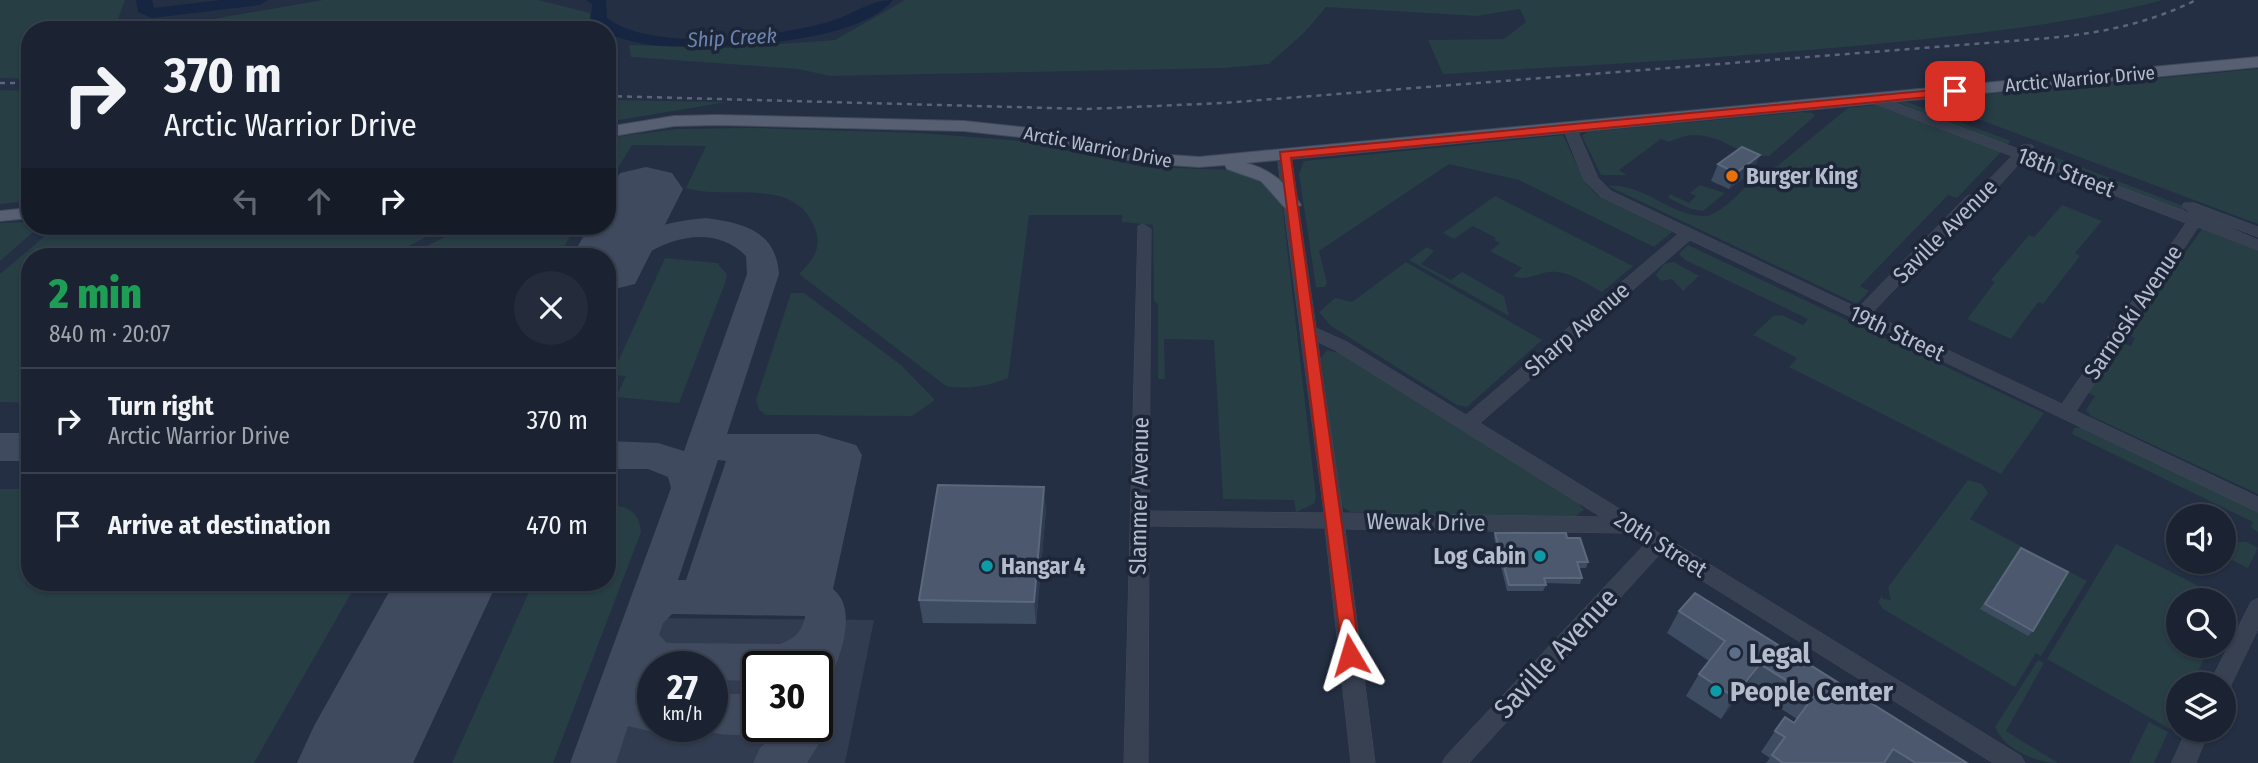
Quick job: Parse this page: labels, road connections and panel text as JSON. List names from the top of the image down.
{
  "streets": {
    "main road": ["Arctic Warrior Drive"],
    "street": [
      "18th Street",
      "Saville Avenue",
      "Sarnoski Avenue",
      "Sharp Avenue",
      "19th Street",
      "Slammer Avenue",
      "Wewak Drive",
      "20th Street"
    ]
  },
  "crossings": [
    ["Arctic Warrior Drive", "18th Street"],
    ["Arctic Warrior Drive", "19th Street"],
    ["18th Street", "Saville Avenue"],
    ["18th Street", "Sarnoski Avenue"],
    ["Saville Avenue", "19th Street"],
    ["Saville Avenue", "20th Street"],
    ["Sarnoski Avenue", "19th Street"],
    ["Sharp Avenue", "19th Street"],
    ["Sharp Avenue", "20th Street"],
    ["Slammer Avenue", "Wewak Drive"],
    ["Wewak Drive", "20th Street"]
  ],
  "water": ["Ship Creek"],
  "places": [
    "Burger King",
    "Log Cabin",
    "Hangar 4",
    "Legal",
    "People Center"
  ],
  "page": {
    "turn": ["370 m", "Arctic Warrior Drive"],
    "heading": ["2 min", "840 m · 20:07"],
    "list": [
      {
        "name": "Turn right",
        "note": "Arctic Warrior Drive",
        "value": "370 m"
      },
      {
        "name": "Arrive at destination",
        "value": "470 m"
      }
    ],
    "speed": "27 km/h",
    "limit": "30"
  }
}
